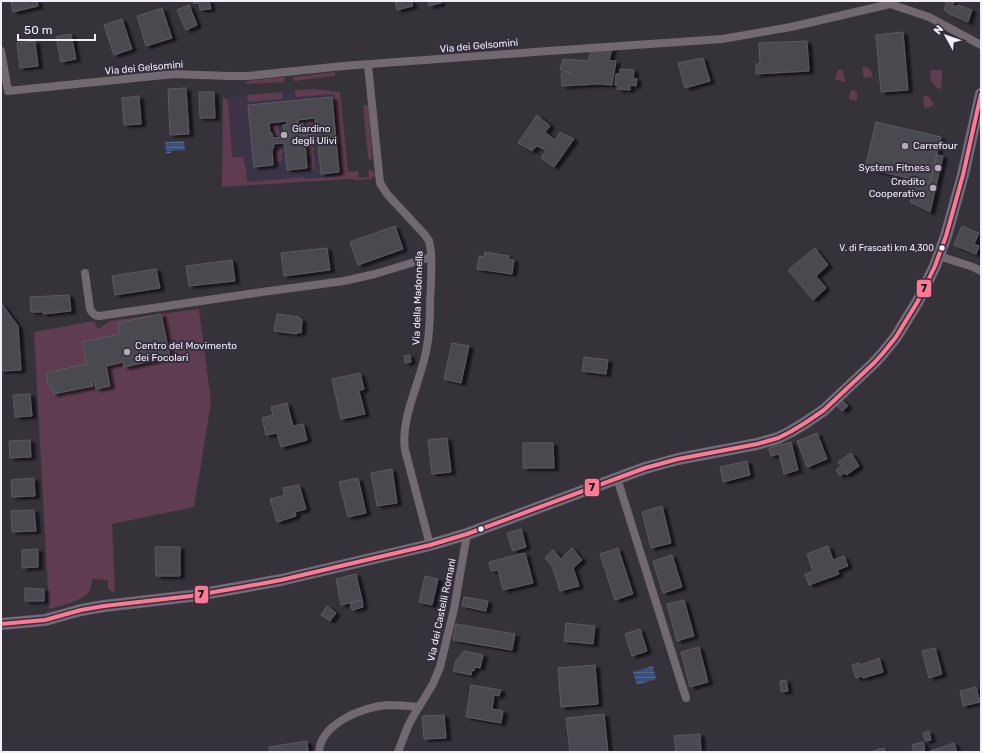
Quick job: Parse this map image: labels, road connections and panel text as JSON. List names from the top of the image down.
{
  "streets": {
    "street": ["Via dei Gelsomini", "Via della Madonnella", "Via dei Castelli Romani"]
  },
  "crossings": [
    ["Via dei Gelsomini", "Via della Madonnella"]
  ],
  "places": [
    "Giardino degli Ulivi",
    "Carrefour",
    "System Fitness",
    "Credito Cooperativo",
    "V. di Frascati km 4,300",
    "Centro del Movimento dei Focolari"
  ],
  "lines": ["transit line 7"],
  "scale_bar": "50 m",
  "north": "top left"
}
